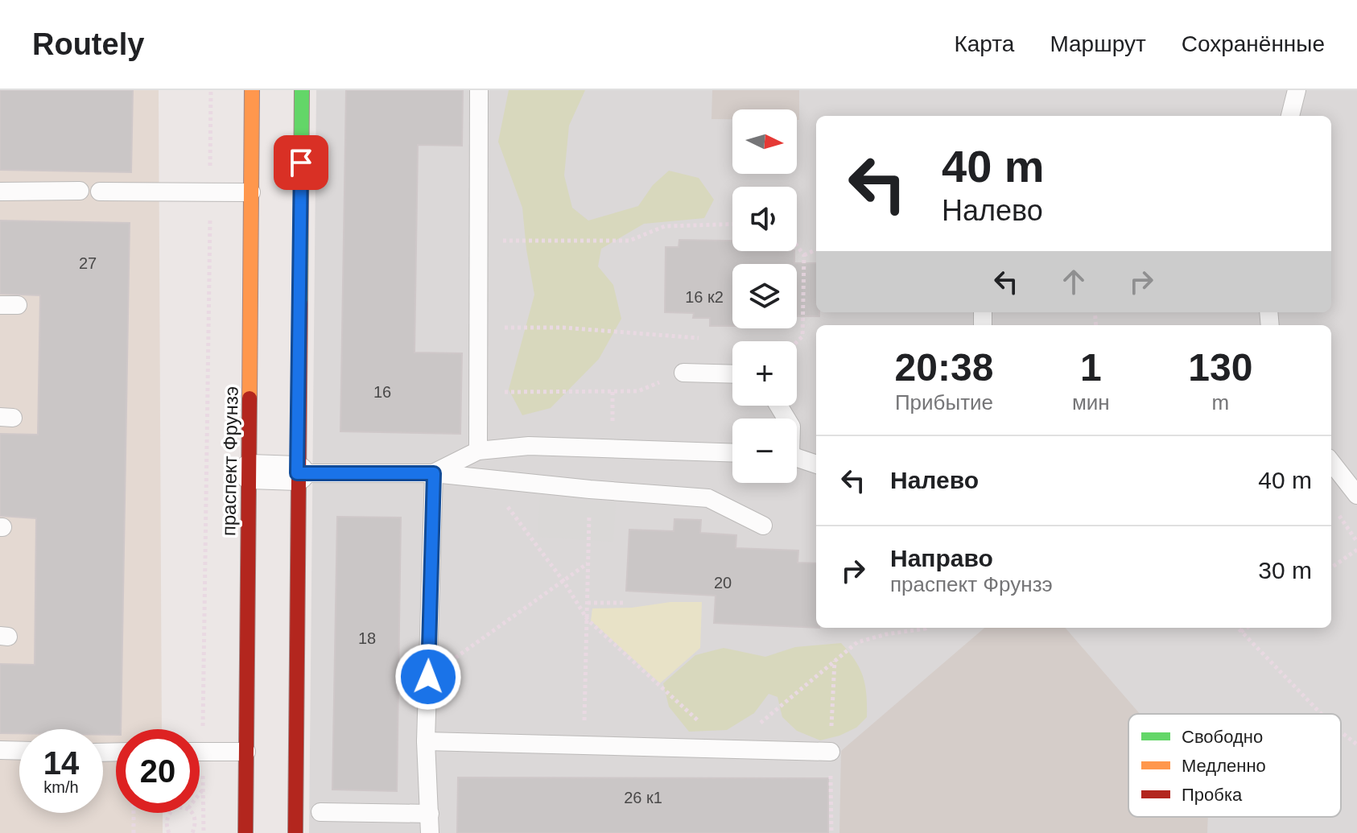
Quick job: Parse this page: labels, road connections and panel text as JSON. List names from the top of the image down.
{
  "streets": {
    "main road": ["праспект Фрунзэ"]
  },
  "house_numbers": [
    "27",
    "16 к2",
    "16",
    "20",
    "18",
    "26 к1"
  ],
  "legend": ["Свободно", "Медленно", "Пробка"],
  "north": "right",
  "page": {
    "header": "Routely",
    "nav": ["Карта", "Маршрут", "Сохранённые"],
    "map_buttons": ["+", "−"],
    "turn": ["40 m", "Налево"],
    "eta": [
      "20:38",
      "Прибытие",
      "1",
      "мин",
      "130",
      "m"
    ],
    "list": [
      {
        "name": "Налево",
        "value": "40 m"
      },
      {
        "name": "Направо",
        "note": "праспект Фрунзэ",
        "value": "30 m"
      }
    ],
    "speed": "14 km/h",
    "limit": "20"
  }
}
